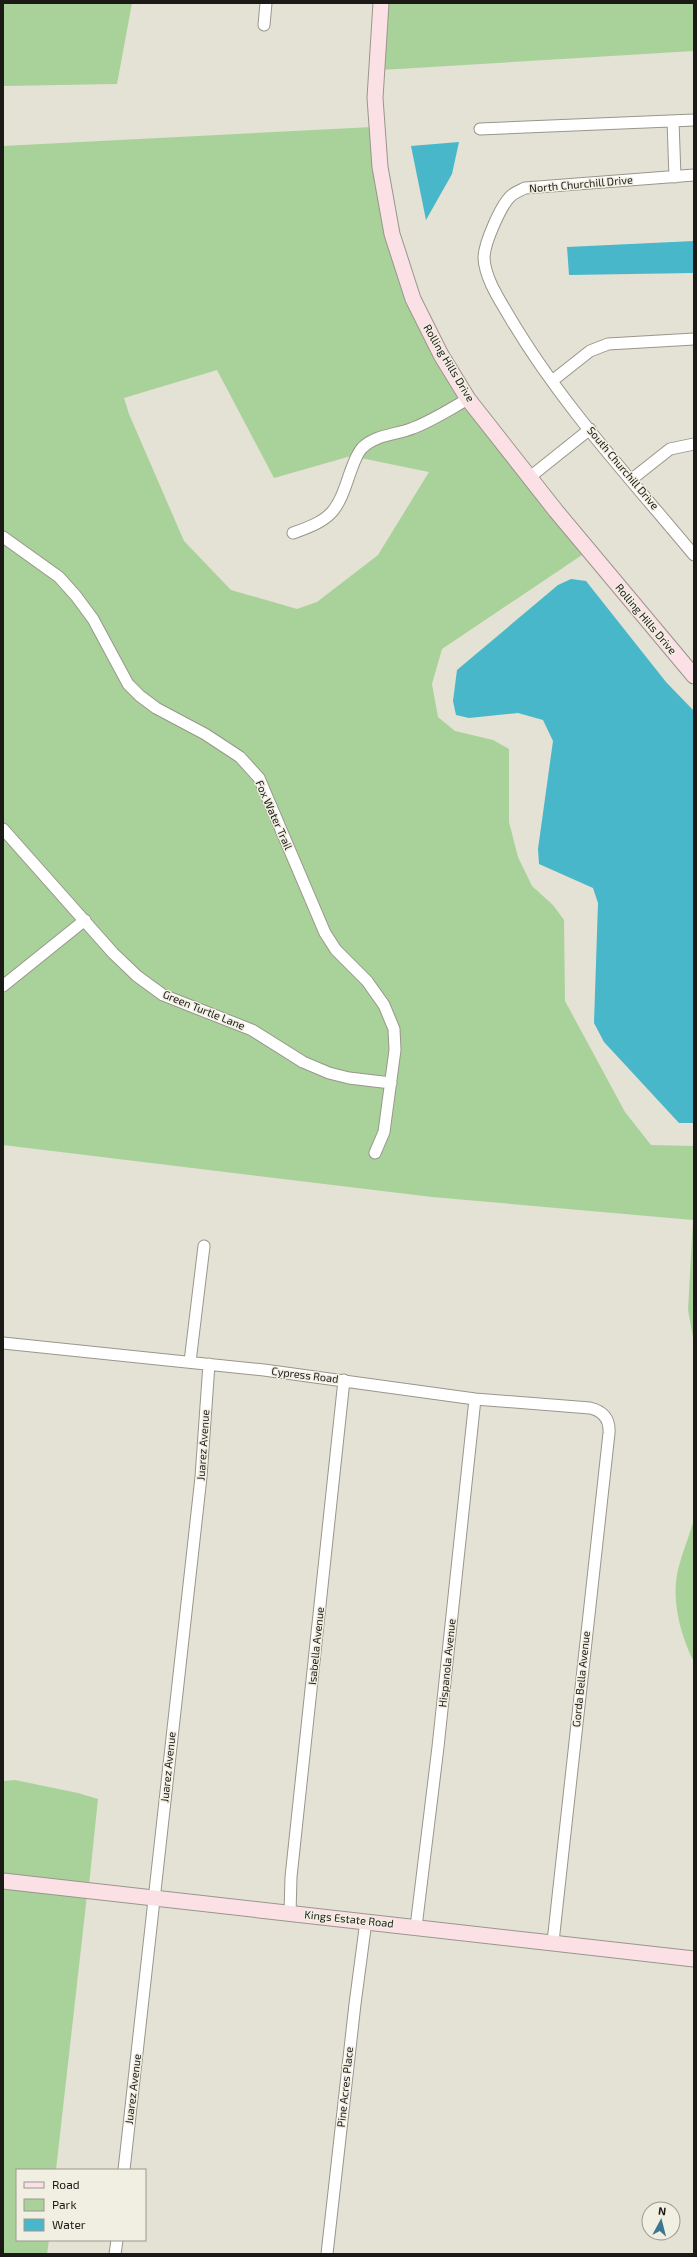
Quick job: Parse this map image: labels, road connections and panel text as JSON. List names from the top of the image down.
{
  "streets": {
    "street": [
      "North Churchill Drive",
      "Rolling Hills Drive",
      "South Churchill Drive",
      "Fox Water Trail",
      "Green Turtle Lane",
      "Cypress Road",
      "Juarez Avenue",
      "Isabella Avenue",
      "Hispanola Avenue",
      "Gorda Bella Avenue",
      "Kings Estate Road",
      "Pine Acres Place"
    ]
  },
  "crossings": [
    ["North Churchill Drive", "South Churchill Drive"],
    ["Fox Water Trail", "Green Turtle Lane"],
    ["Cypress Road", "Juarez Avenue"],
    ["Cypress Road", "Isabella Avenue"],
    ["Cypress Road", "Hispanola Avenue"],
    ["Cypress Road", "Gorda Bella Avenue"],
    ["Juarez Avenue", "Kings Estate Road"],
    ["Isabella Avenue", "Kings Estate Road"],
    ["Hispanola Avenue", "Kings Estate Road"],
    ["Gorda Bella Avenue", "Kings Estate Road"],
    ["Kings Estate Road", "Pine Acres Place"]
  ],
  "legend": ["Road", "Park", "Water"],
  "north": "top"
}
